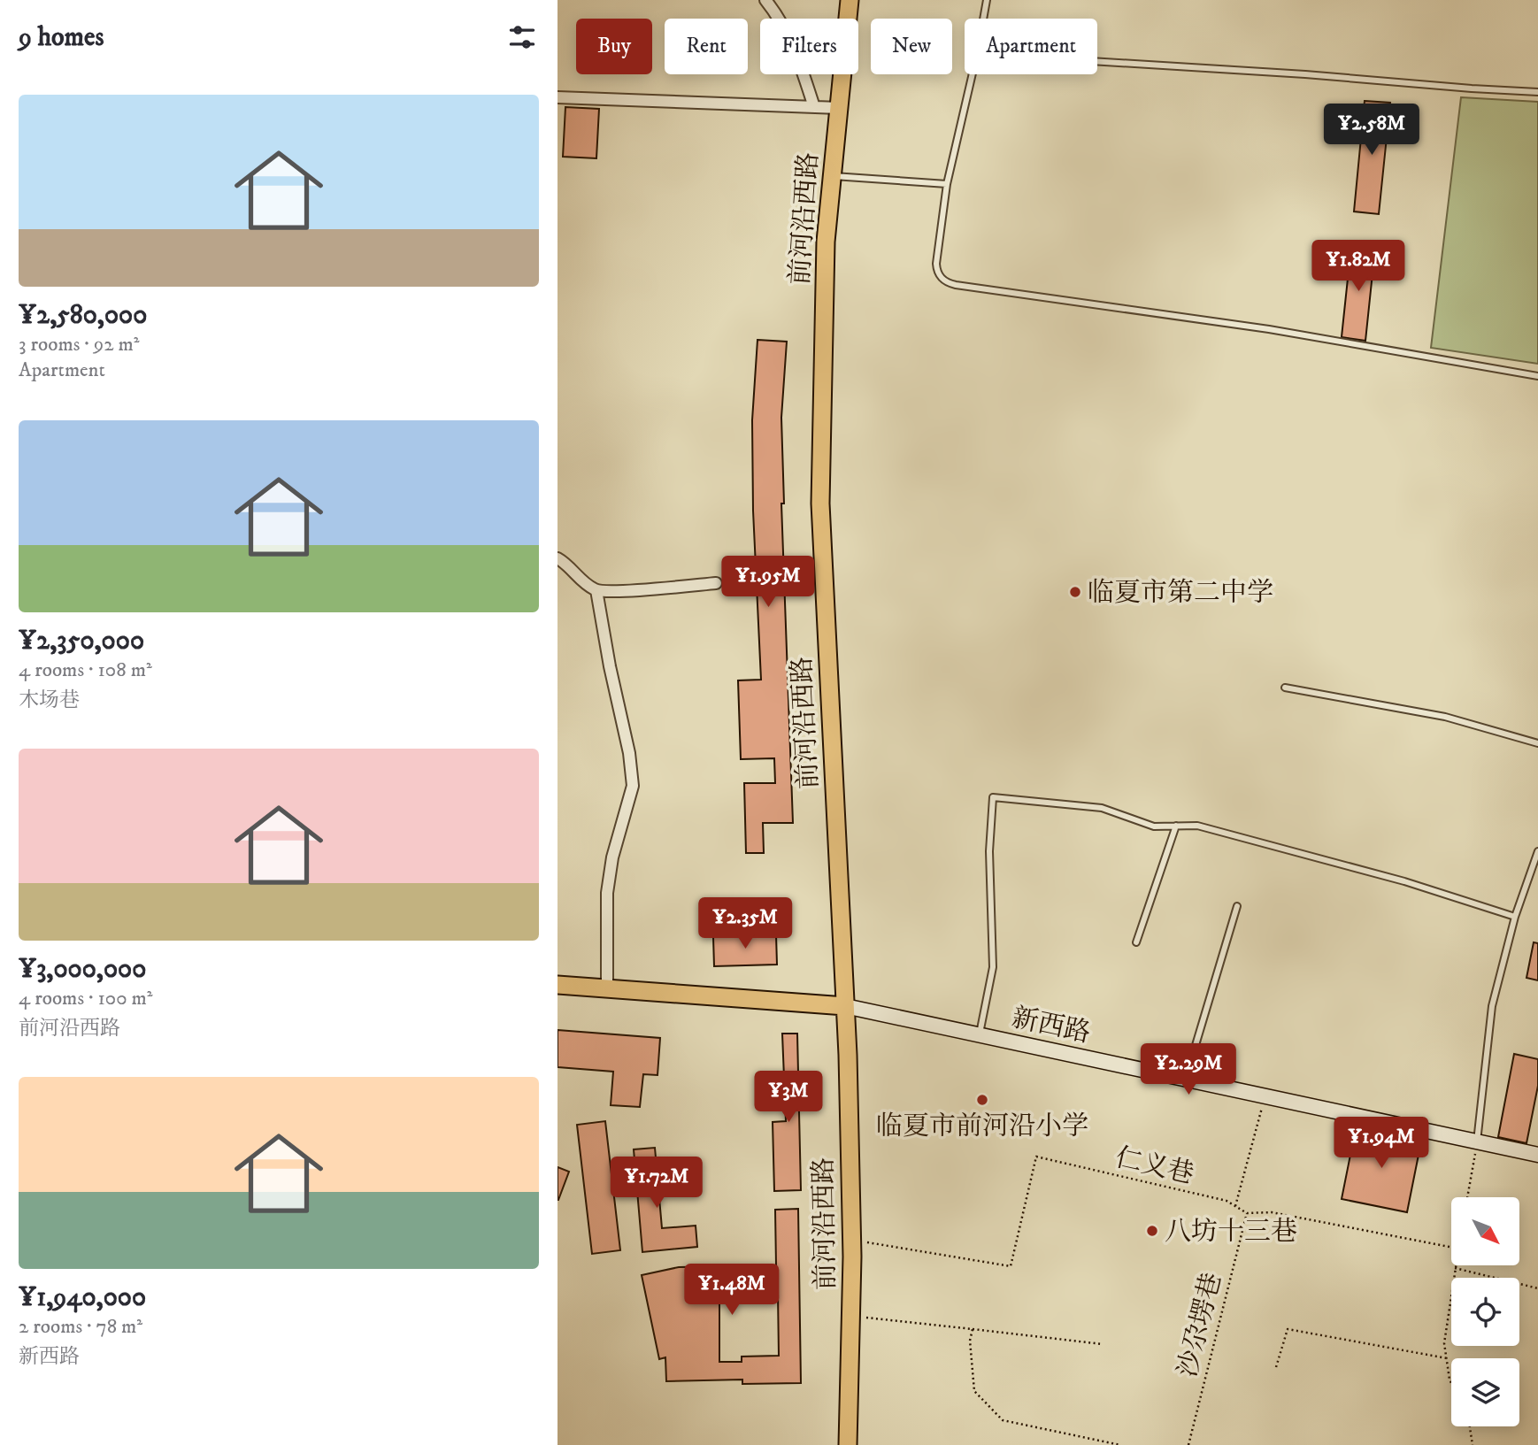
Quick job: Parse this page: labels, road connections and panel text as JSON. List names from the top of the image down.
{
  "streets": {
    "main road": ["前河沿西路", "新西路"],
    "path": ["仁义巷", "沙尕塄巷"]
  },
  "crossings": [
    ["前河沿西路", "新西路"],
    ["前河沿西路", "仁义巷"],
    ["仁义巷", "沙尕塄巷"]
  ],
  "places": ["临夏市第二中学", "临夏市前河沿小学", "八坊十三巷"],
  "north": "bottom right",
  "page": {
    "heading": "9 homes",
    "chip": [
      "Buy",
      "Rent",
      "Filters",
      "New",
      "Apartment"
    ],
    "list": [
      {
        "name": "¥2,580,000",
        "note": "3 rooms · 92 m² · Apartment"
      },
      {
        "name": "¥2,350,000",
        "note": "4 rooms · 108 m² · 木场巷"
      },
      {
        "name": "¥3,000,000",
        "note": "4 rooms · 100 m² · 前河沿西路"
      },
      {
        "name": "¥1,940,000",
        "note": "2 rooms · 78 m² · 新西路"
      }
    ],
    "price": [
      "¥2.58M",
      "¥1.82M",
      "¥1.95M",
      "¥2.35M",
      "¥2.29M",
      "¥3M",
      "¥1.94M",
      "¥1.72M",
      "¥1.48M"
    ]
  }
}
